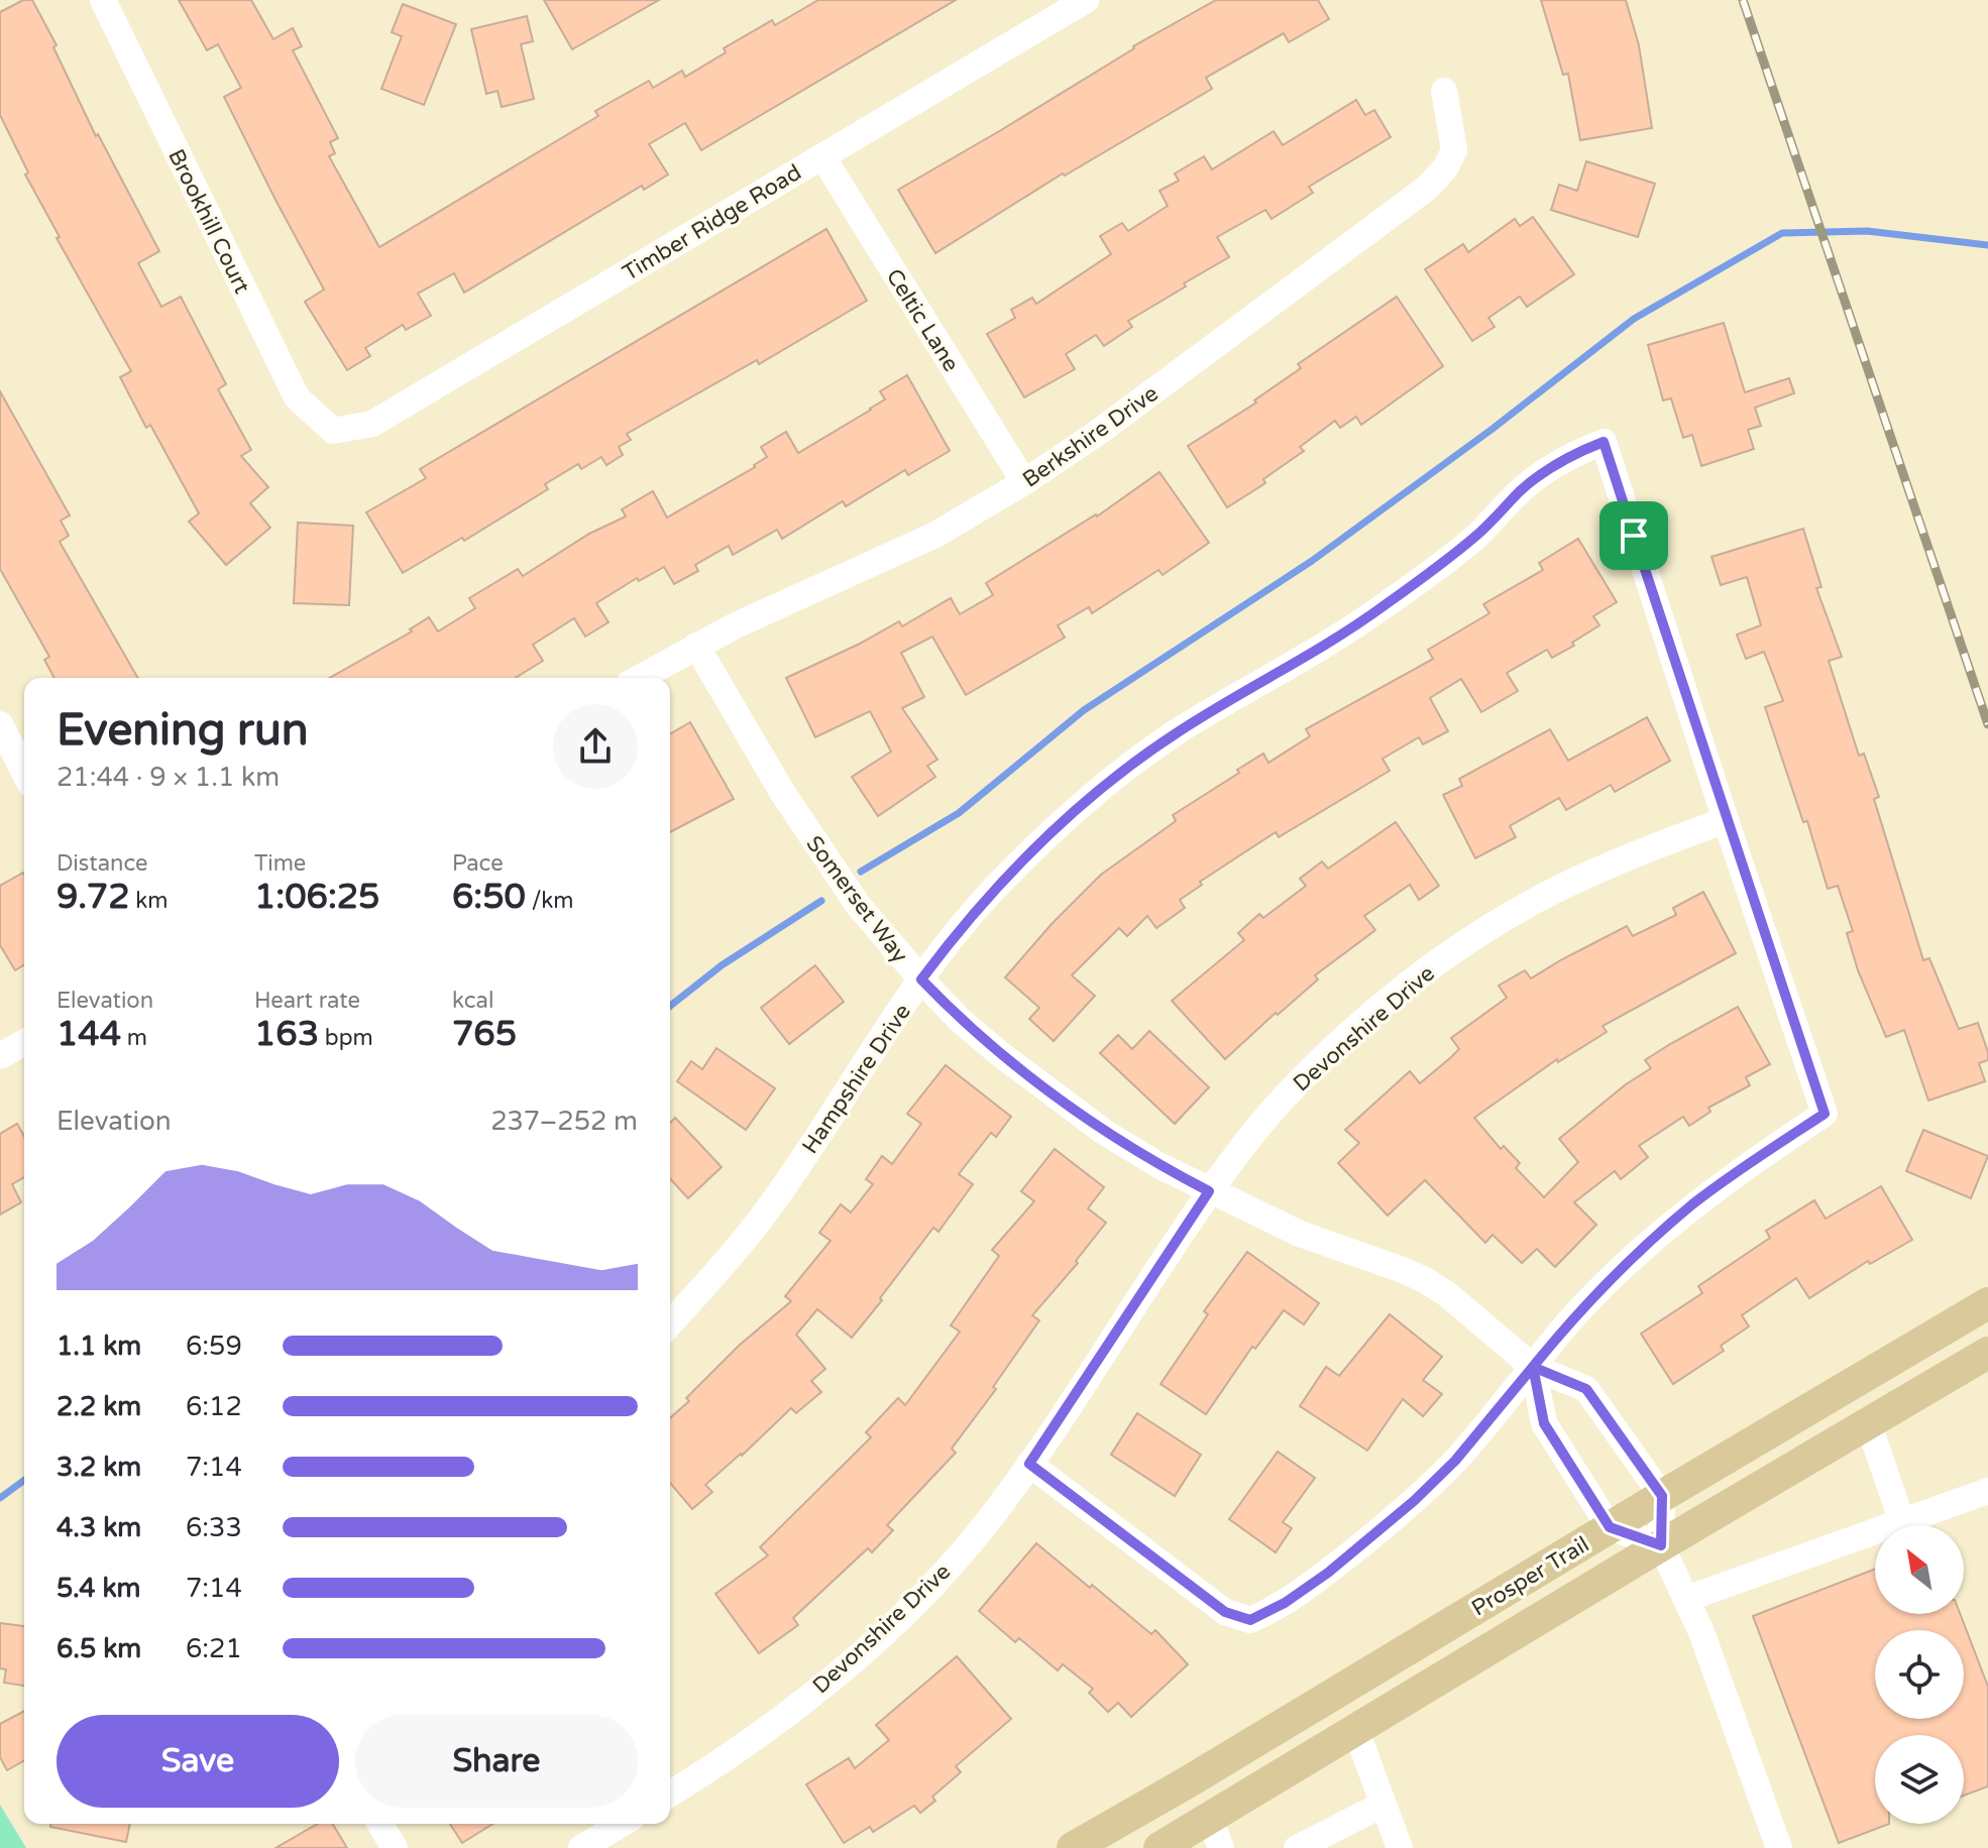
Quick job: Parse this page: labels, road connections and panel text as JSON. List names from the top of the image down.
{
  "streets": {
    "main road": ["Prosper Trail"],
    "street": [
      "Brookhill Court",
      "Timber Ridge Road",
      "Celtic Lane",
      "Berkshire Drive",
      "Somerset Way",
      "Devonshire Drive",
      "Hampshire Drive"
    ]
  },
  "crossings": [
    ["Brookhill Court", "Timber Ridge Road"],
    ["Timber Ridge Road", "Celtic Lane"],
    ["Celtic Lane", "Berkshire Drive"],
    ["Berkshire Drive", "Somerset Way"],
    ["Somerset Way", "Devonshire Drive"],
    ["Somerset Way", "Hampshire Drive"],
    ["Somerset Way", "Prosper Trail"],
    ["Devonshire Drive", "Hampshire Drive"]
  ],
  "north": "top left",
  "page": {
    "heading": ["Evening run", "21:44 · 9 × 1.1 km"],
    "stats": [
      ["Distance", "9.72 km"],
      ["Time", "1:06:25"],
      ["Pace", "6:50 /km"],
      ["Elevation", "144 m"],
      ["Heart rate", "163 bpm"],
      ["kcal", "765"]
    ],
    "chart": ["Elevation", "237–252 m"],
    "list": [
      {
        "name": "1.1 km",
        "note": "6:59"
      },
      {
        "name": "2.2 km",
        "note": "6:12"
      },
      {
        "name": "3.2 km",
        "note": "7:14"
      },
      {
        "name": "4.3 km",
        "note": "6:33"
      },
      {
        "name": "5.4 km",
        "note": "7:14"
      },
      {
        "name": "6.5 km",
        "note": "6:21"
      }
    ],
    "buttons": ["Save", "Share"]
  }
}
